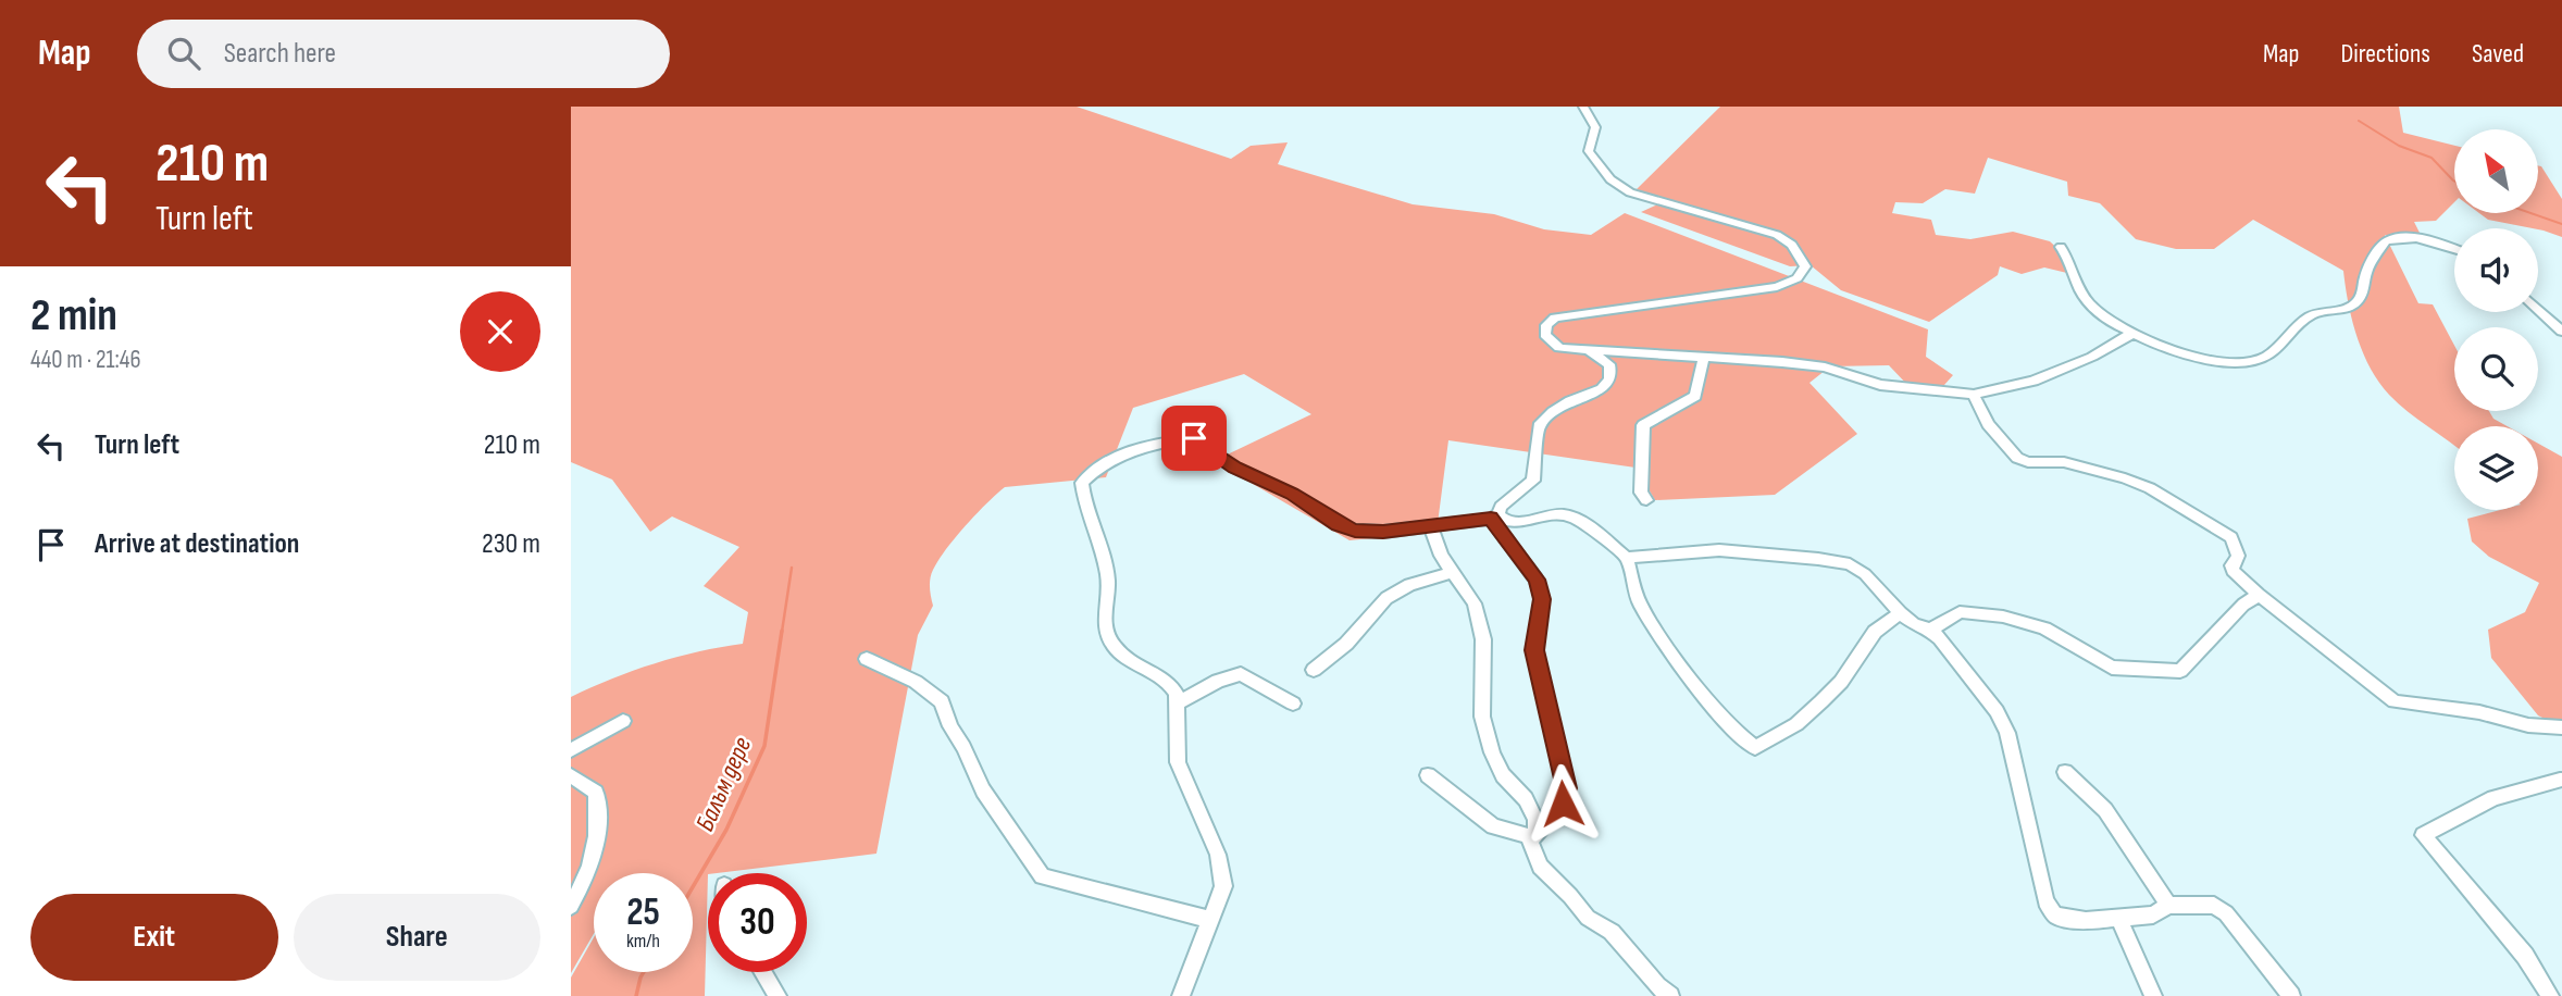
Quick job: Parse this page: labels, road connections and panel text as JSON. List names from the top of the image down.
{
  "water": ["Балъм дере"],
  "north": "top left",
  "page": {
    "header": "Map",
    "search": "Search here",
    "nav": ["Map", "Directions", "Saved"],
    "turn": ["210 m", "Turn left"],
    "heading": ["2 min", "440 m · 21:46"],
    "list": [
      {
        "name": "Turn left",
        "value": "210 m"
      },
      {
        "name": "Arrive at destination",
        "value": "230 m"
      }
    ],
    "speed": "25 km/h",
    "limit": "30",
    "buttons": ["Exit", "Share"]
  }
}
